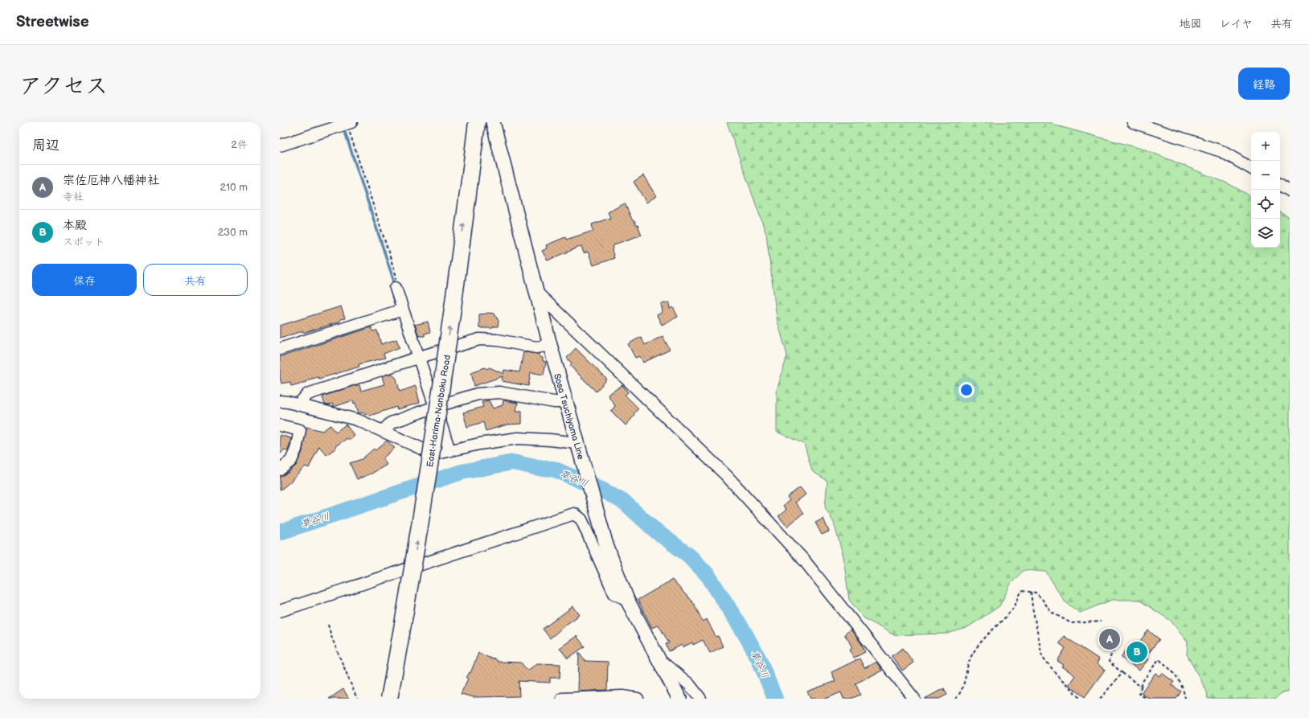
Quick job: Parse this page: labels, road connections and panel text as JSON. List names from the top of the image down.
{
  "streets": {
    "highway": ["East-Harima-Nanboku Road"],
    "main road": ["Sosa Tsuchiyama Line"]
  },
  "water": ["草谷川"],
  "page": {
    "header": "Streetwise",
    "nav": ["地図", "レイヤ", "共有"],
    "title": "アクセス",
    "buttons": [
      "経路",
      ["保存", "共有"]
    ],
    "heading": ["周辺", "2件"],
    "map_buttons": ["+", "−"],
    "list": [
      {
        "mark": "A",
        "name": "宗佐厄神八幡神社",
        "note": "寺社",
        "value": "210 m"
      },
      {
        "mark": "B",
        "name": "本殿",
        "note": "スポット",
        "value": "230 m"
      }
    ],
    "pins": ["A", "B"]
  }
}
